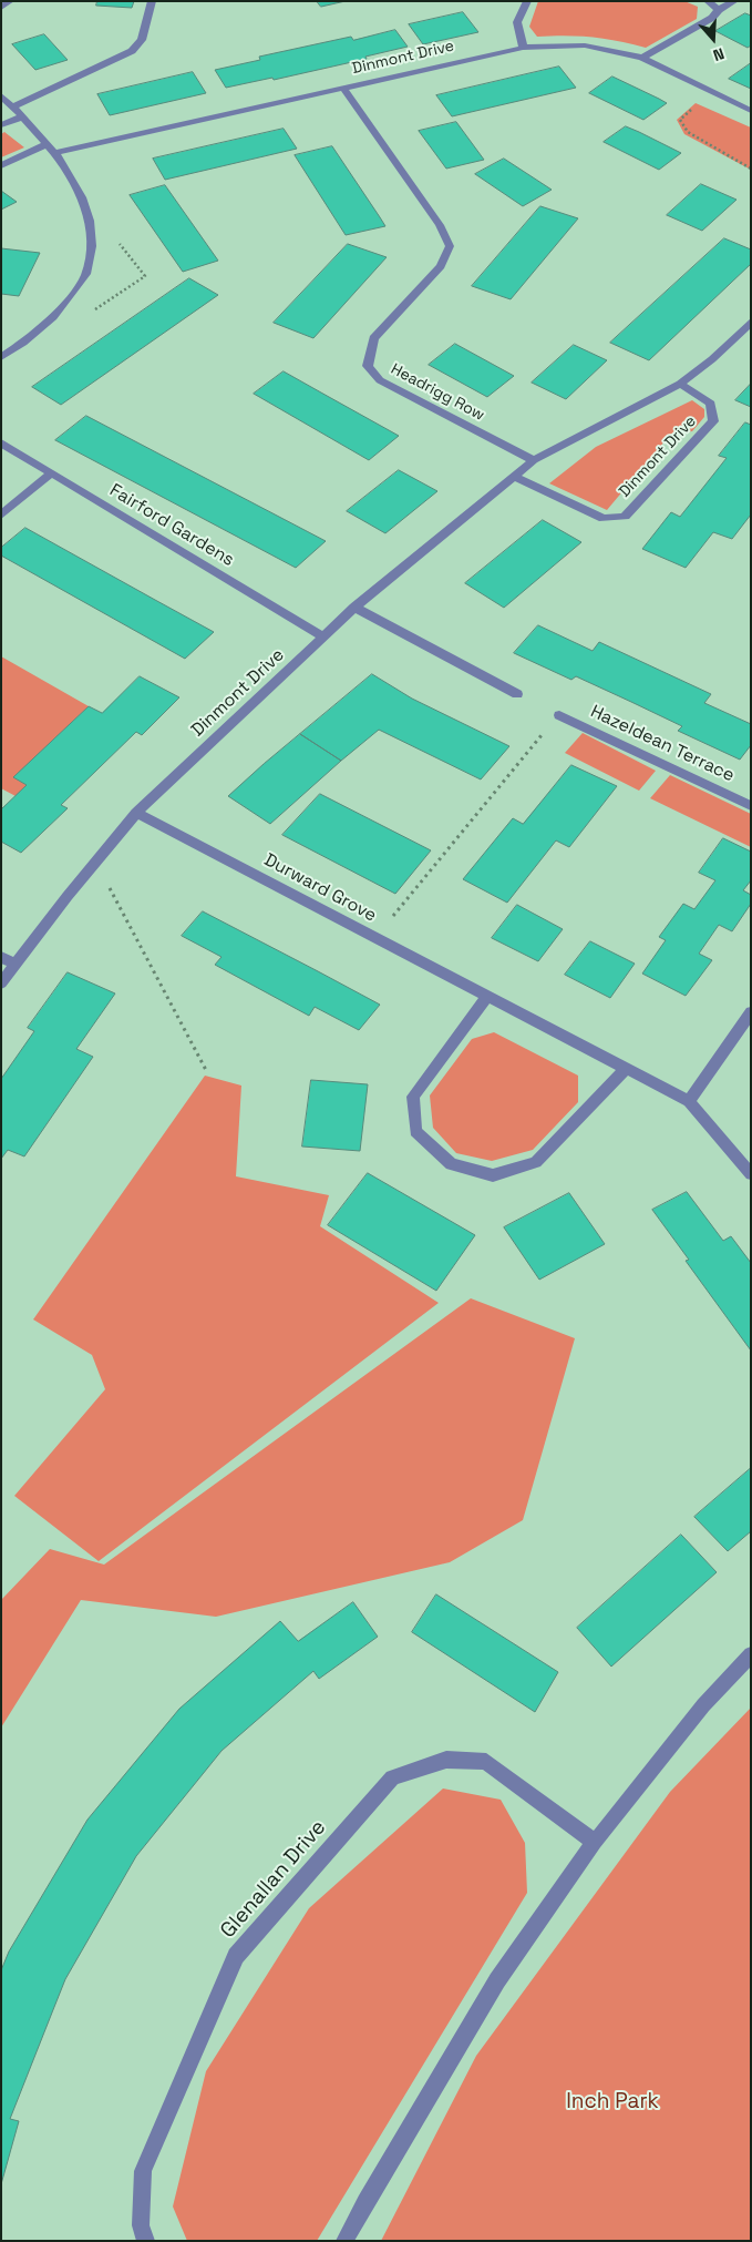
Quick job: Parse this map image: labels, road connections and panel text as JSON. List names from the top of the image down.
{
  "streets": {
    "street": [
      "Dinmont Drive",
      "Headrigg Row",
      "Fairford Gardens",
      "Hazeldean Terrace",
      "Durward Grove",
      "Glenallan Drive"
    ]
  },
  "crossings": [
    ["Dinmont Drive", "Headrigg Row"],
    ["Dinmont Drive", "Fairford Gardens"],
    ["Dinmont Drive", "Durward Grove"]
  ],
  "parks": ["Inch Park"],
  "north": "bottom"
}
